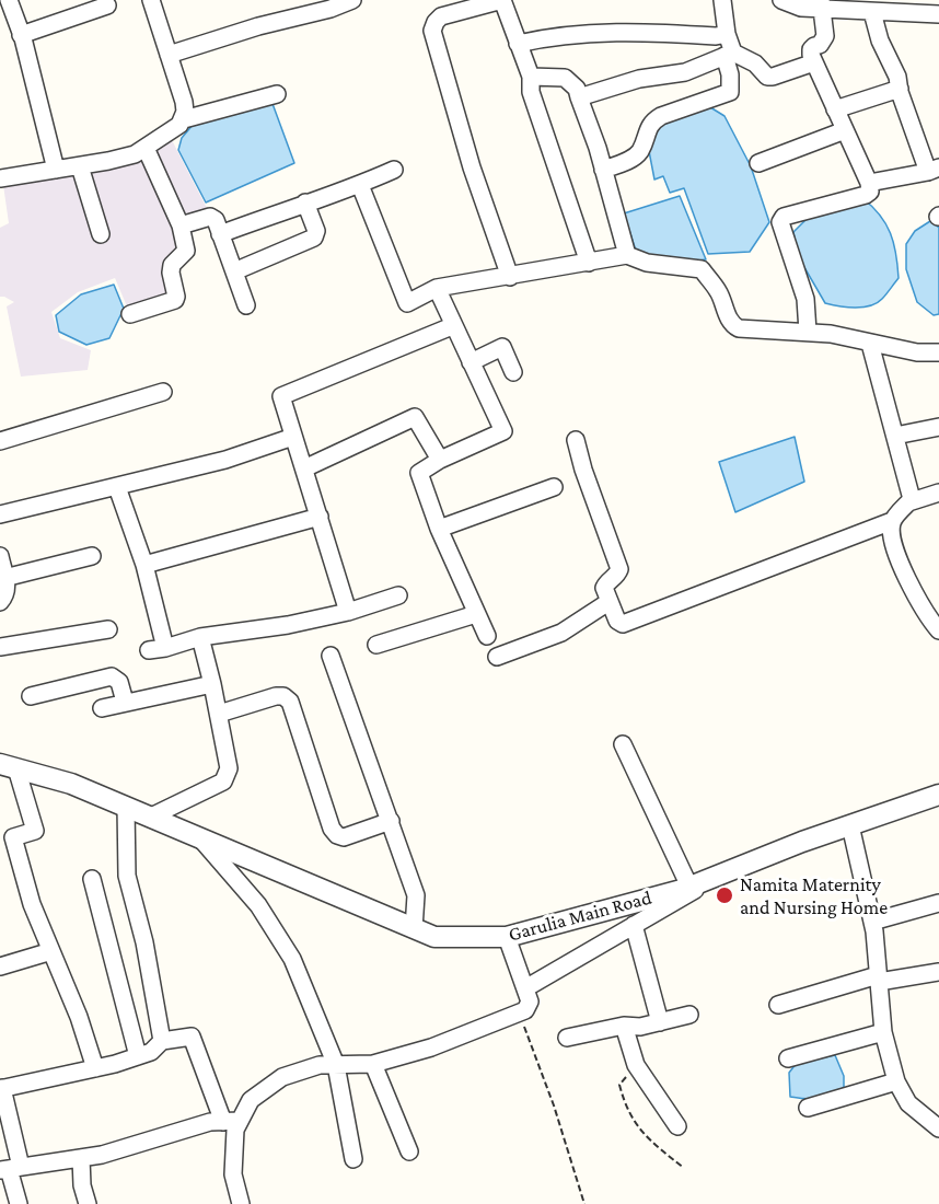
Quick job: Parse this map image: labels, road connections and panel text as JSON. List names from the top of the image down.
{
  "streets": {
    "street": ["Garulia Main Road"]
  },
  "places": ["Namita Maternity and Nursing Home"]
}
